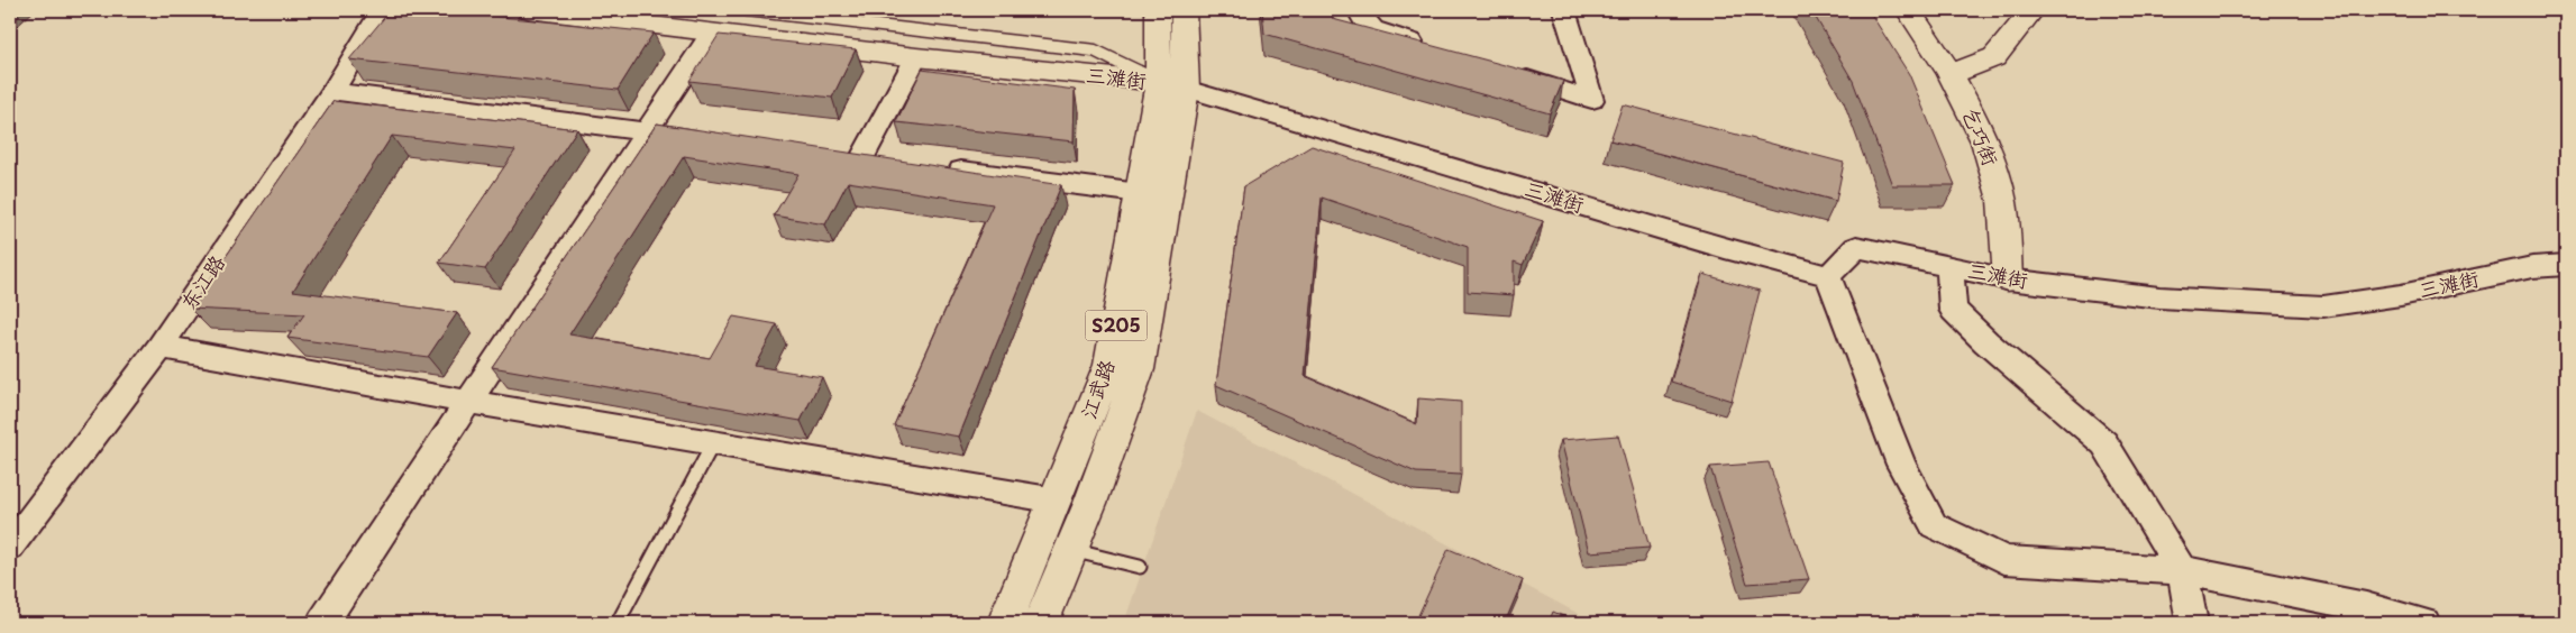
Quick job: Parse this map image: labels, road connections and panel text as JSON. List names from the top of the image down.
{
  "streets": {
    "main road": [
      "三滩街",
      "乞巧街",
      "S205",
      "江武路"
    ],
    "street": ["东江路"]
  },
  "crossings": [
    ["三滩街", "乞巧街"],
    ["三滩街", "江武路"]
  ]
}
